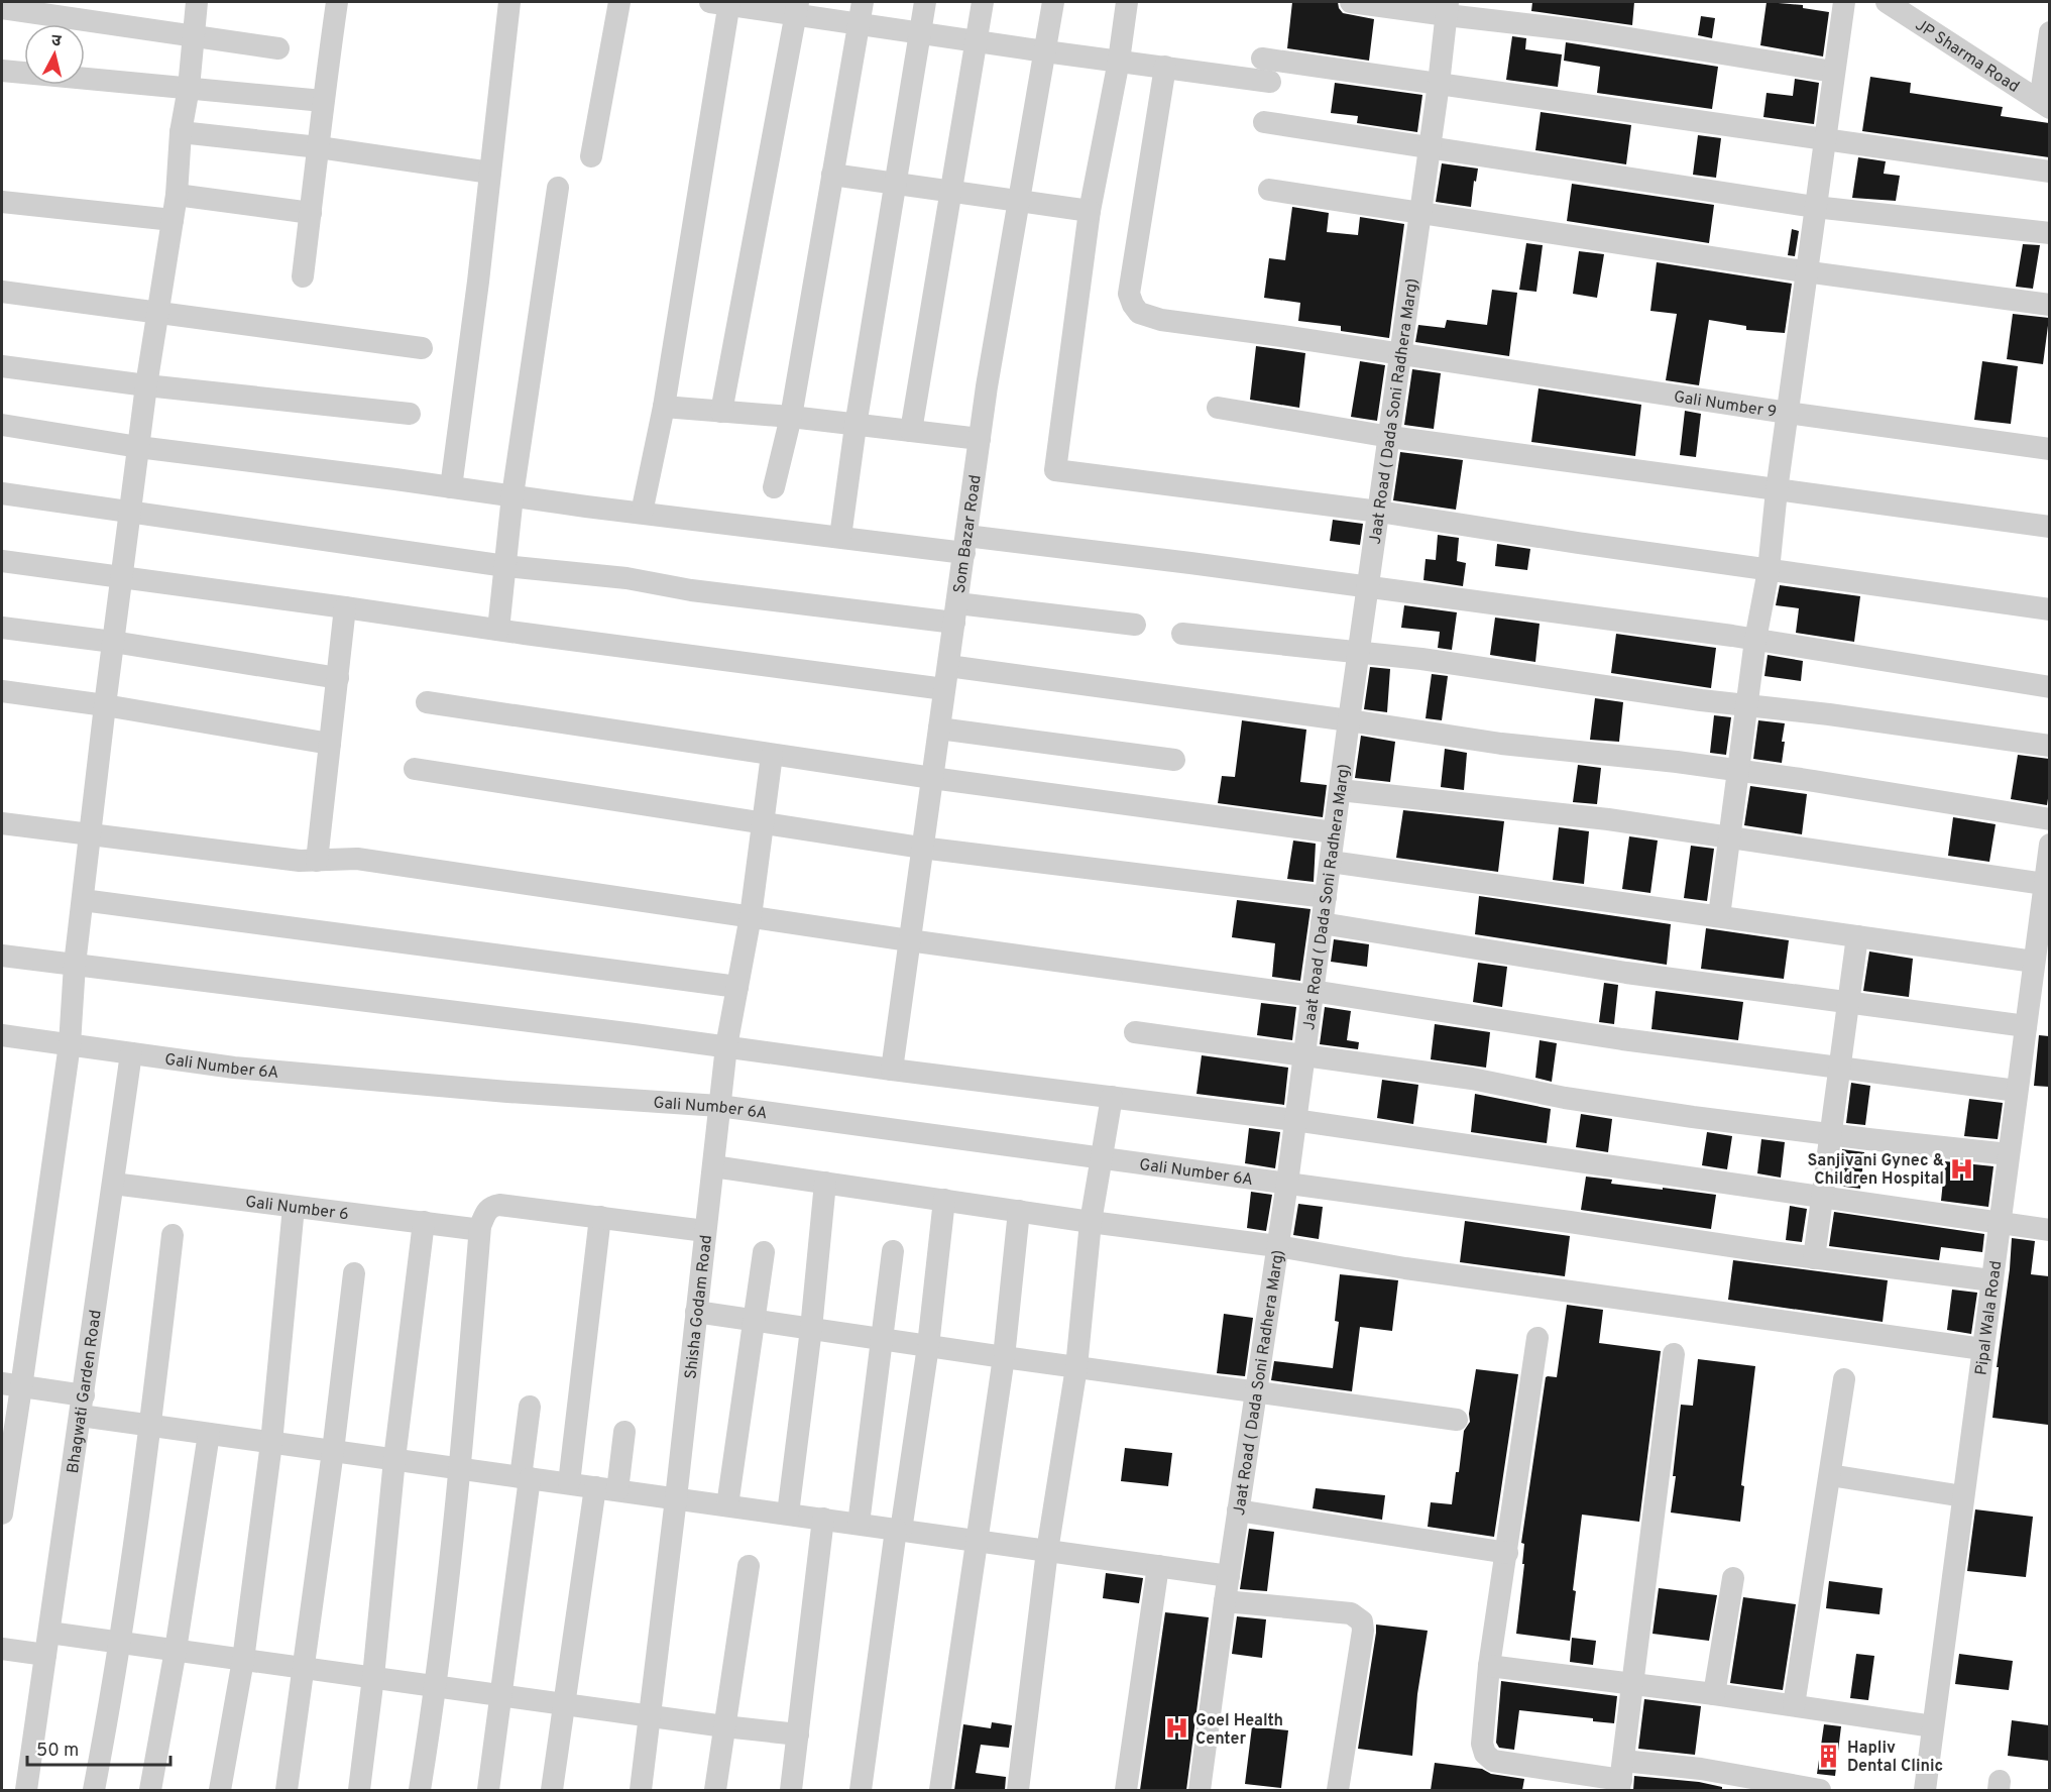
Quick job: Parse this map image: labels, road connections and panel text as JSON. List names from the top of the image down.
{
  "streets": {
    "street": [
      "JP Sharma Road",
      "Gali Number 9",
      "Jaat Road ( Dada Soni Radhera Marg)",
      "Som Bazar Road",
      "Gali Number 6A",
      "Gali Number 6",
      "Shisha Godam Road",
      "Pipal Wala Road",
      "Bhagwati Garden Road"
    ]
  },
  "crossings": [
    ["Gali Number 9", "Jaat Road ( Dada Soni Radhera Marg)"],
    ["Jaat Road ( Dada Soni Radhera Marg)", "Gali Number 6A"],
    ["Gali Number 6A", "Shisha Godam Road"],
    ["Gali Number 6A", "Pipal Wala Road"],
    ["Gali Number 6A", "Bhagwati Garden Road"],
    ["Gali Number 6", "Bhagwati Garden Road"]
  ],
  "places": {
    "hospital": ["Sanjivani Gynec & Children Hospital", "Goel Health Center"],
    "building": ["Hapliv Dental Clinic"]
  },
  "scale_bar": "50 m",
  "north": "top"
}
